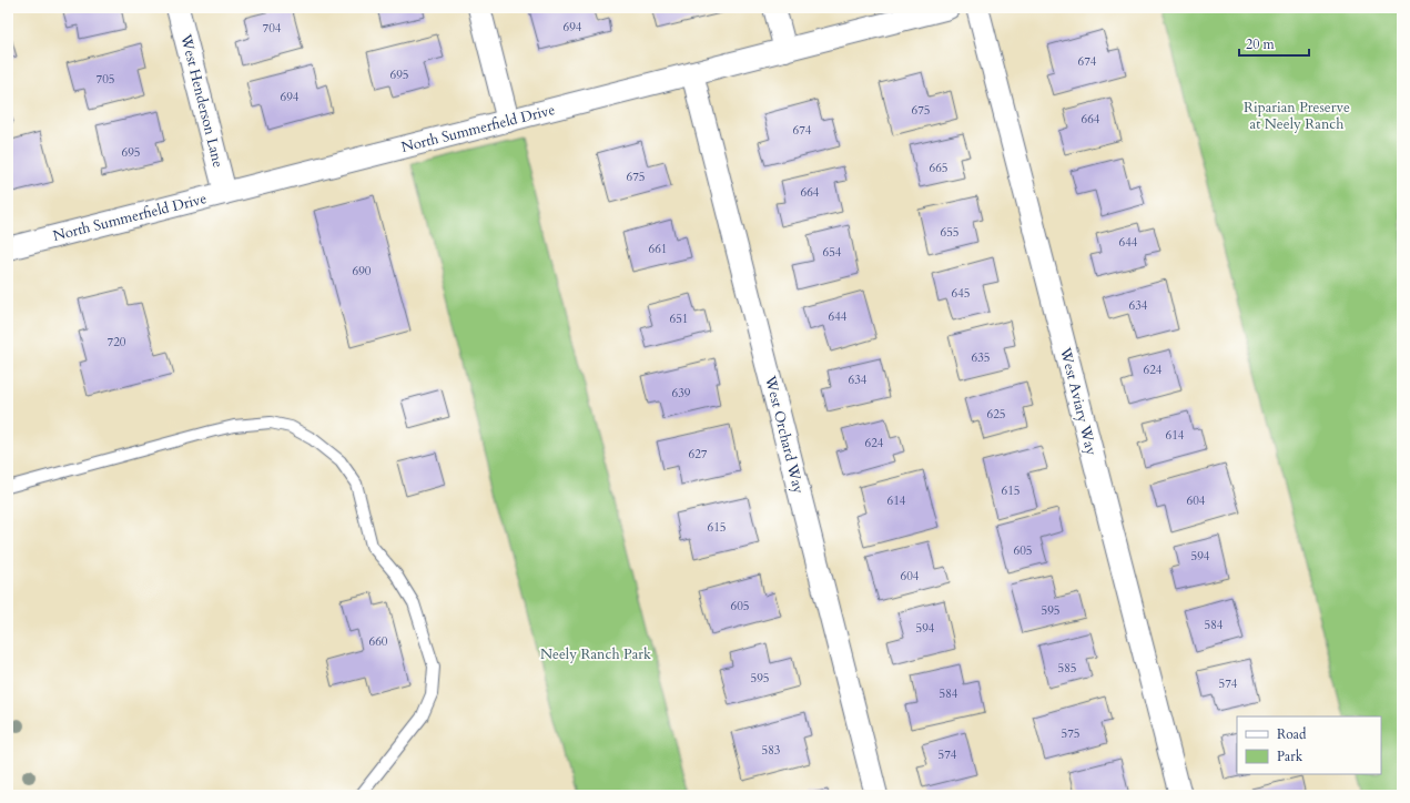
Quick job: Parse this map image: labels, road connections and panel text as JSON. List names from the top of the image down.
{
  "streets": {
    "street": [
      "West Henderson Lane",
      "North Summerfield Drive",
      "West Aviary Way",
      "West Orchard Way"
    ]
  },
  "crossings": [
    ["West Henderson Lane", "North Summerfield Drive"],
    ["North Summerfield Drive", "West Orchard Way"]
  ],
  "parks": ["Riparian Preserve at Neely Ranch", "Neely Ranch Park"],
  "house_numbers": [
    "694",
    "704",
    "674",
    "695",
    "705",
    "694",
    "675",
    "664",
    "674",
    "695",
    "665",
    "675",
    "664",
    "655",
    "644",
    "661",
    "654",
    "690",
    "645",
    "634",
    "644",
    "651",
    "720",
    "635",
    "624",
    "634",
    "639",
    "625",
    "614",
    "624",
    "627",
    "615",
    "614",
    "604",
    "615",
    "605",
    "594",
    "604",
    "605",
    "595",
    "584",
    "594",
    "660",
    "585",
    "595",
    "574",
    "584",
    "575",
    "583",
    "574"
  ],
  "legend": ["Road", "Park"],
  "scale_bar": "20 m"
}
